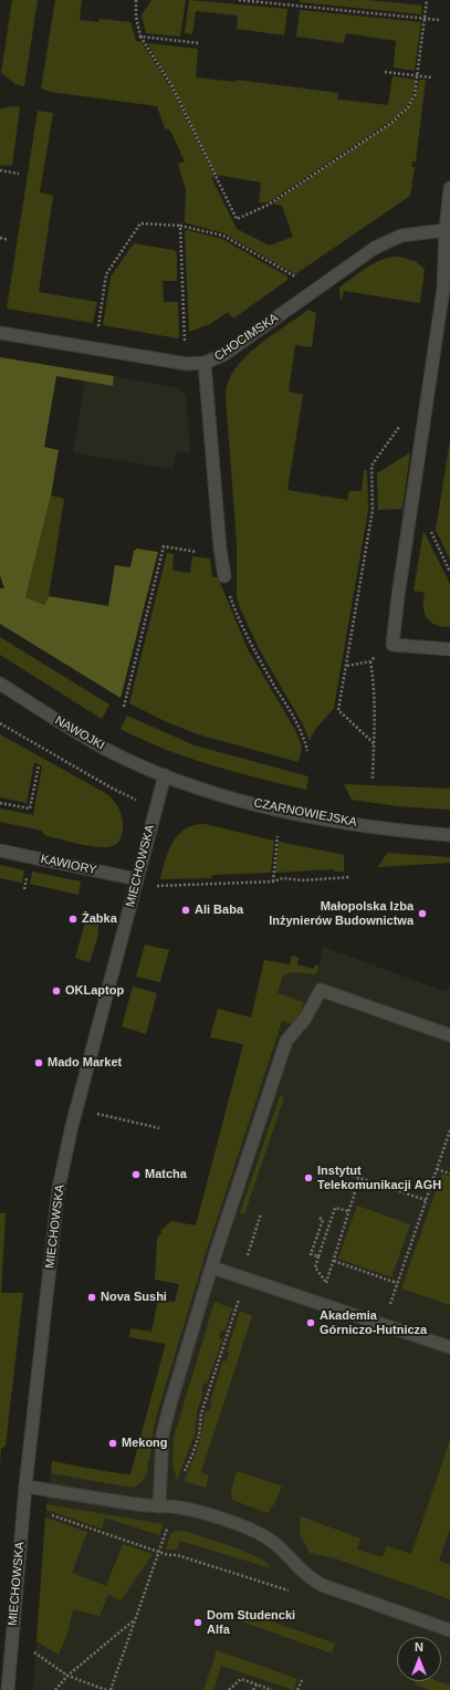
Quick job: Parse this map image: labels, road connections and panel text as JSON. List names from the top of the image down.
{
  "streets": {
    "street": [
      "CHOCIMSKA",
      "NAWOJKI",
      "CZARNOWIEJSKA",
      "KAWIORY",
      "MIECHOWSKA"
    ]
  },
  "crossings": [
    ["NAWOJKI", "CZARNOWIEJSKA"],
    ["NAWOJKI", "MIECHOWSKA"],
    ["CZARNOWIEJSKA", "MIECHOWSKA"],
    ["KAWIORY", "MIECHOWSKA"]
  ],
  "places": [
    "Ali Baba",
    "Małopolska Izba Inżynierów Budownictwa",
    "Żabka",
    "OKLaptop",
    "Mado Market",
    "Matcha",
    "Instytut Telekomunikacji AGH",
    "Nova Sushi",
    "Akademia Górniczo-Hutnicza",
    "Mekong",
    "Dom Studencki Alfa"
  ],
  "north": "top"
}
